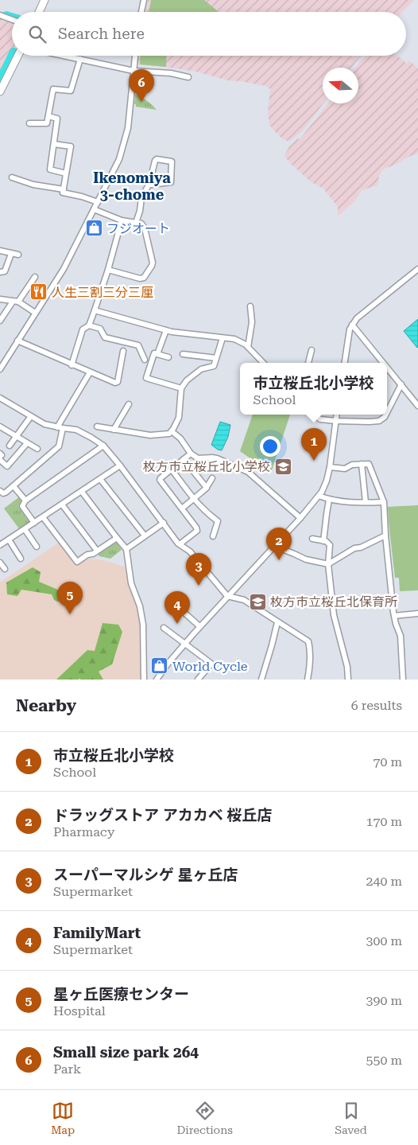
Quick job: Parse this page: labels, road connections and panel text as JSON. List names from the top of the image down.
{
  "districts": ["Ikenomiya 3-chome"],
  "places": {
    "shop": ["フジオート", "World Cycle"],
    "restaurant": ["人生三割三分三厘"],
    "school or university": ["枚方市立桜丘北小学校", "枚方市立桜丘北保育所"]
  },
  "north": "left",
  "page": {
    "search": "Search here",
    "pins": [
      "6",
      "1",
      "2",
      "3",
      "5",
      "4"
    ],
    "popup": ["市立桜丘北小学校", "School"],
    "heading": ["Nearby", "6 results"],
    "list": [
      {
        "mark": "1",
        "name": "市立桜丘北小学校",
        "note": "School",
        "value": "70 m"
      },
      {
        "mark": "2",
        "name": "ドラッグストア アカカベ 桜丘店",
        "note": "Pharmacy",
        "value": "170 m"
      },
      {
        "mark": "3",
        "name": "スーパーマルシゲ 星ヶ丘店",
        "note": "Supermarket",
        "value": "240 m"
      },
      {
        "mark": "4",
        "name": "FamilyMart",
        "note": "Supermarket",
        "value": "300 m"
      },
      {
        "mark": "5",
        "name": "星ヶ丘医療センター",
        "note": "Hospital",
        "value": "390 m"
      },
      {
        "mark": "6",
        "name": "Small size park 264",
        "note": "Park",
        "value": "550 m"
      }
    ],
    "nav": ["Map", "Directions", "Saved"]
  }
}
